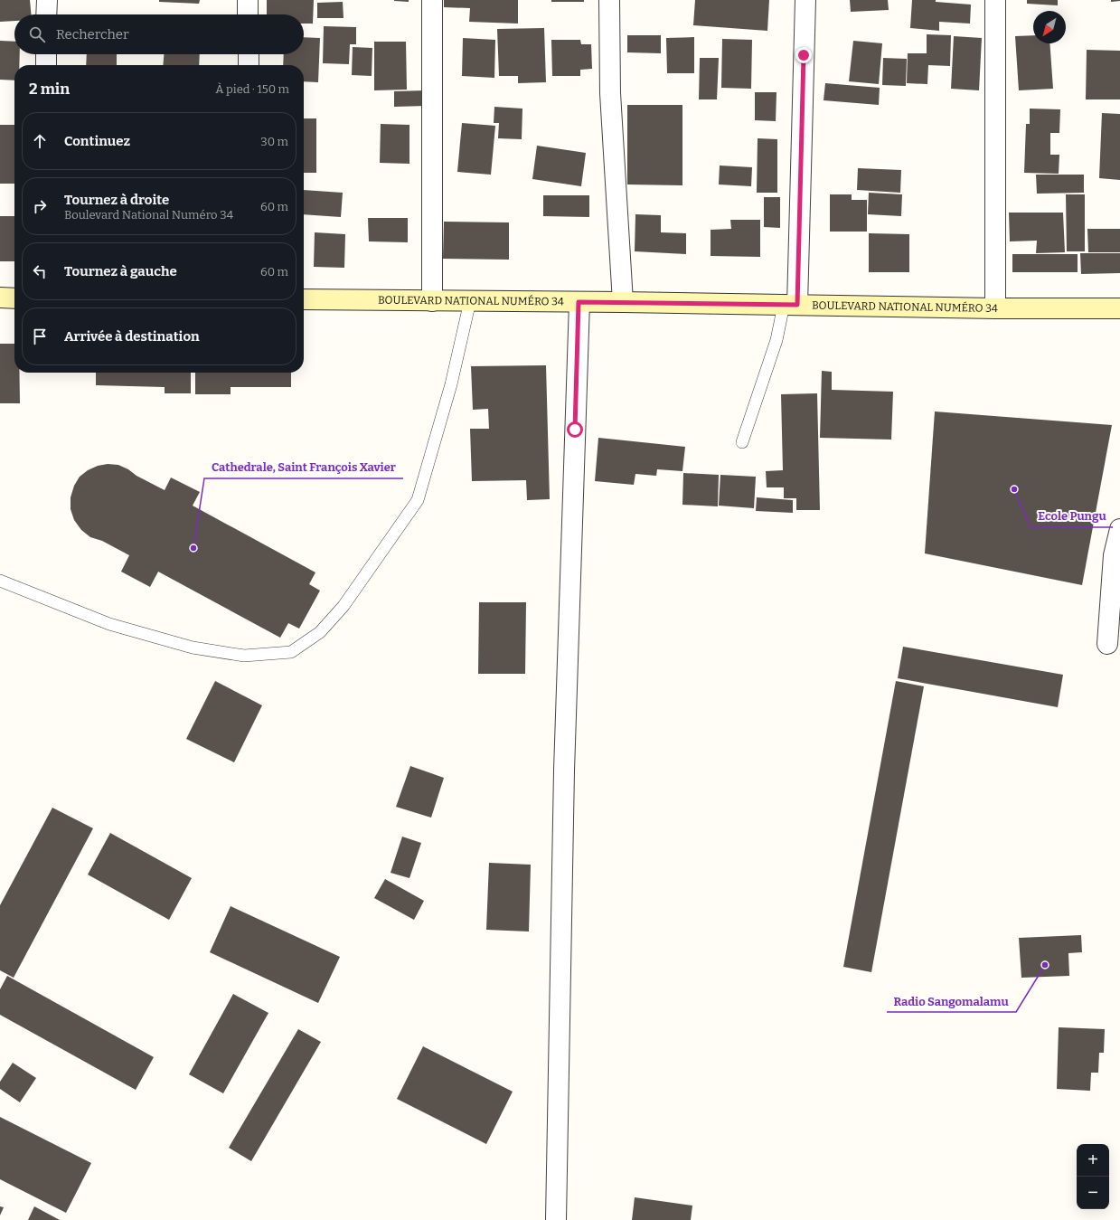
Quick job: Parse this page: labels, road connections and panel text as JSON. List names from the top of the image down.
{
  "streets": {
    "main road": ["BOULEVARD NATIONAL NUMÉRO 34"]
  },
  "places": ["Ecole Pungu", "Cathedrale, Saint François Xavier", "Radio Sangomalamu"],
  "north": "bottom left",
  "page": {
    "search": "Rechercher",
    "heading": ["2 min", "À pied · 150 m"],
    "list": [
      ["Continuez", "30 m"],
      ["Tournez à droite", "Boulevard National Numéro 34", "60 m"],
      ["Tournez à gauche", "60 m"],
      "Arrivée à destination"
    ],
    "map_buttons": ["+", "−"]
  }
}
